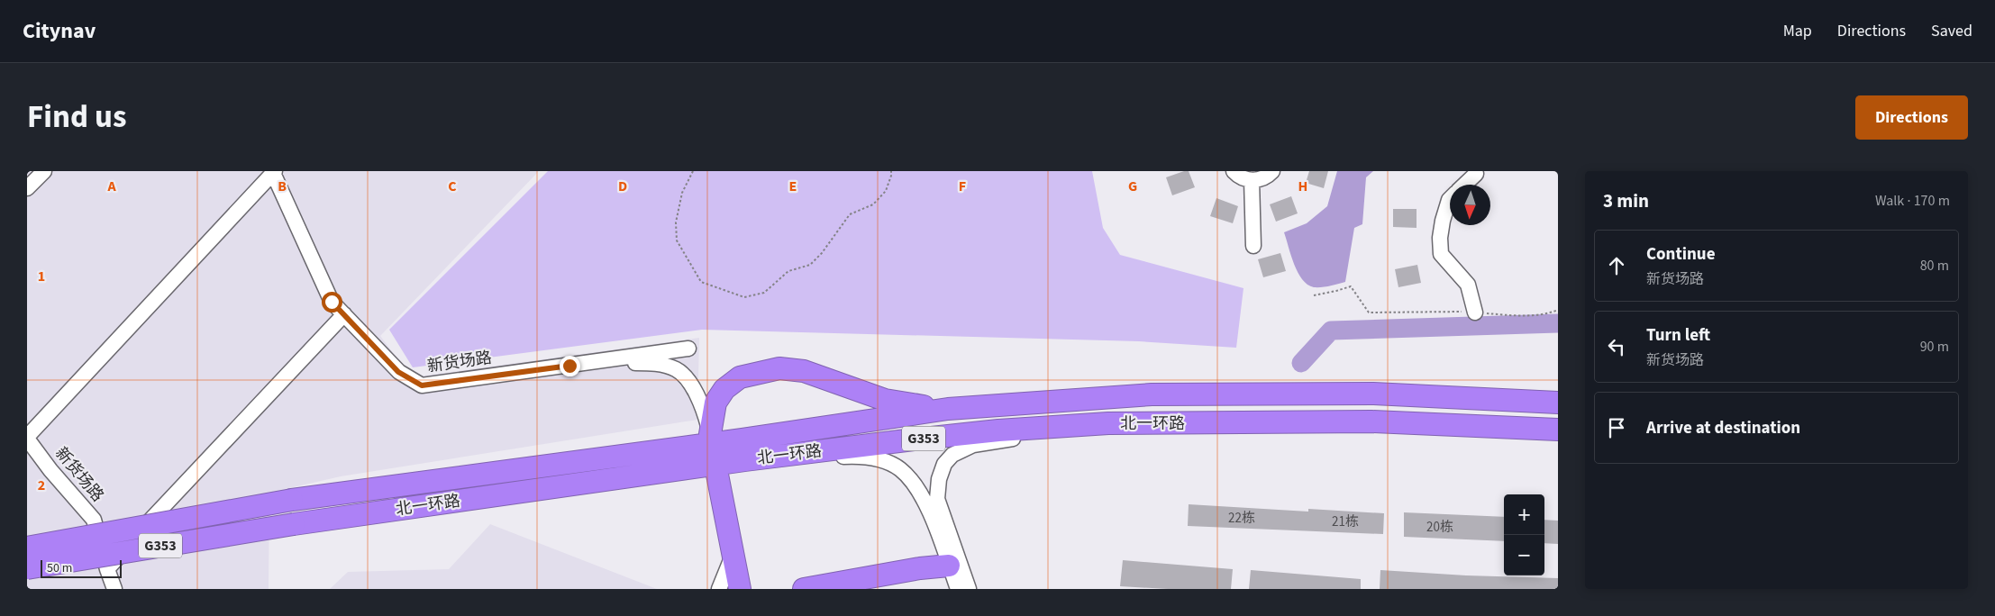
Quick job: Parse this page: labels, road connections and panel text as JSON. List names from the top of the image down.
{
  "streets": {
    "highway": ["北一环路", "G353"],
    "street": ["新货场路"]
  },
  "house_numbers": ["22栋", "21栋", "20栋"],
  "scale_bar": "50 m",
  "north": "bottom",
  "page": {
    "header": "Citynav",
    "nav": ["Map", "Directions", "Saved"],
    "title": "Find us",
    "buttons": "Directions",
    "heading": ["3 min", "Walk · 170 m"],
    "list": [
      ["Continue", "新货场路", "80 m"],
      ["Turn left", "新货场路", "90 m"],
      "Arrive at destination"
    ],
    "map_buttons": ["+", "−"],
    "scale": "50 m"
  },
  "grid": {
    "columns": [
      "A",
      "B",
      "C",
      "D",
      "E",
      "F",
      "G",
      "H"
    ],
    "rows": ["1", "2"]
  }
}
